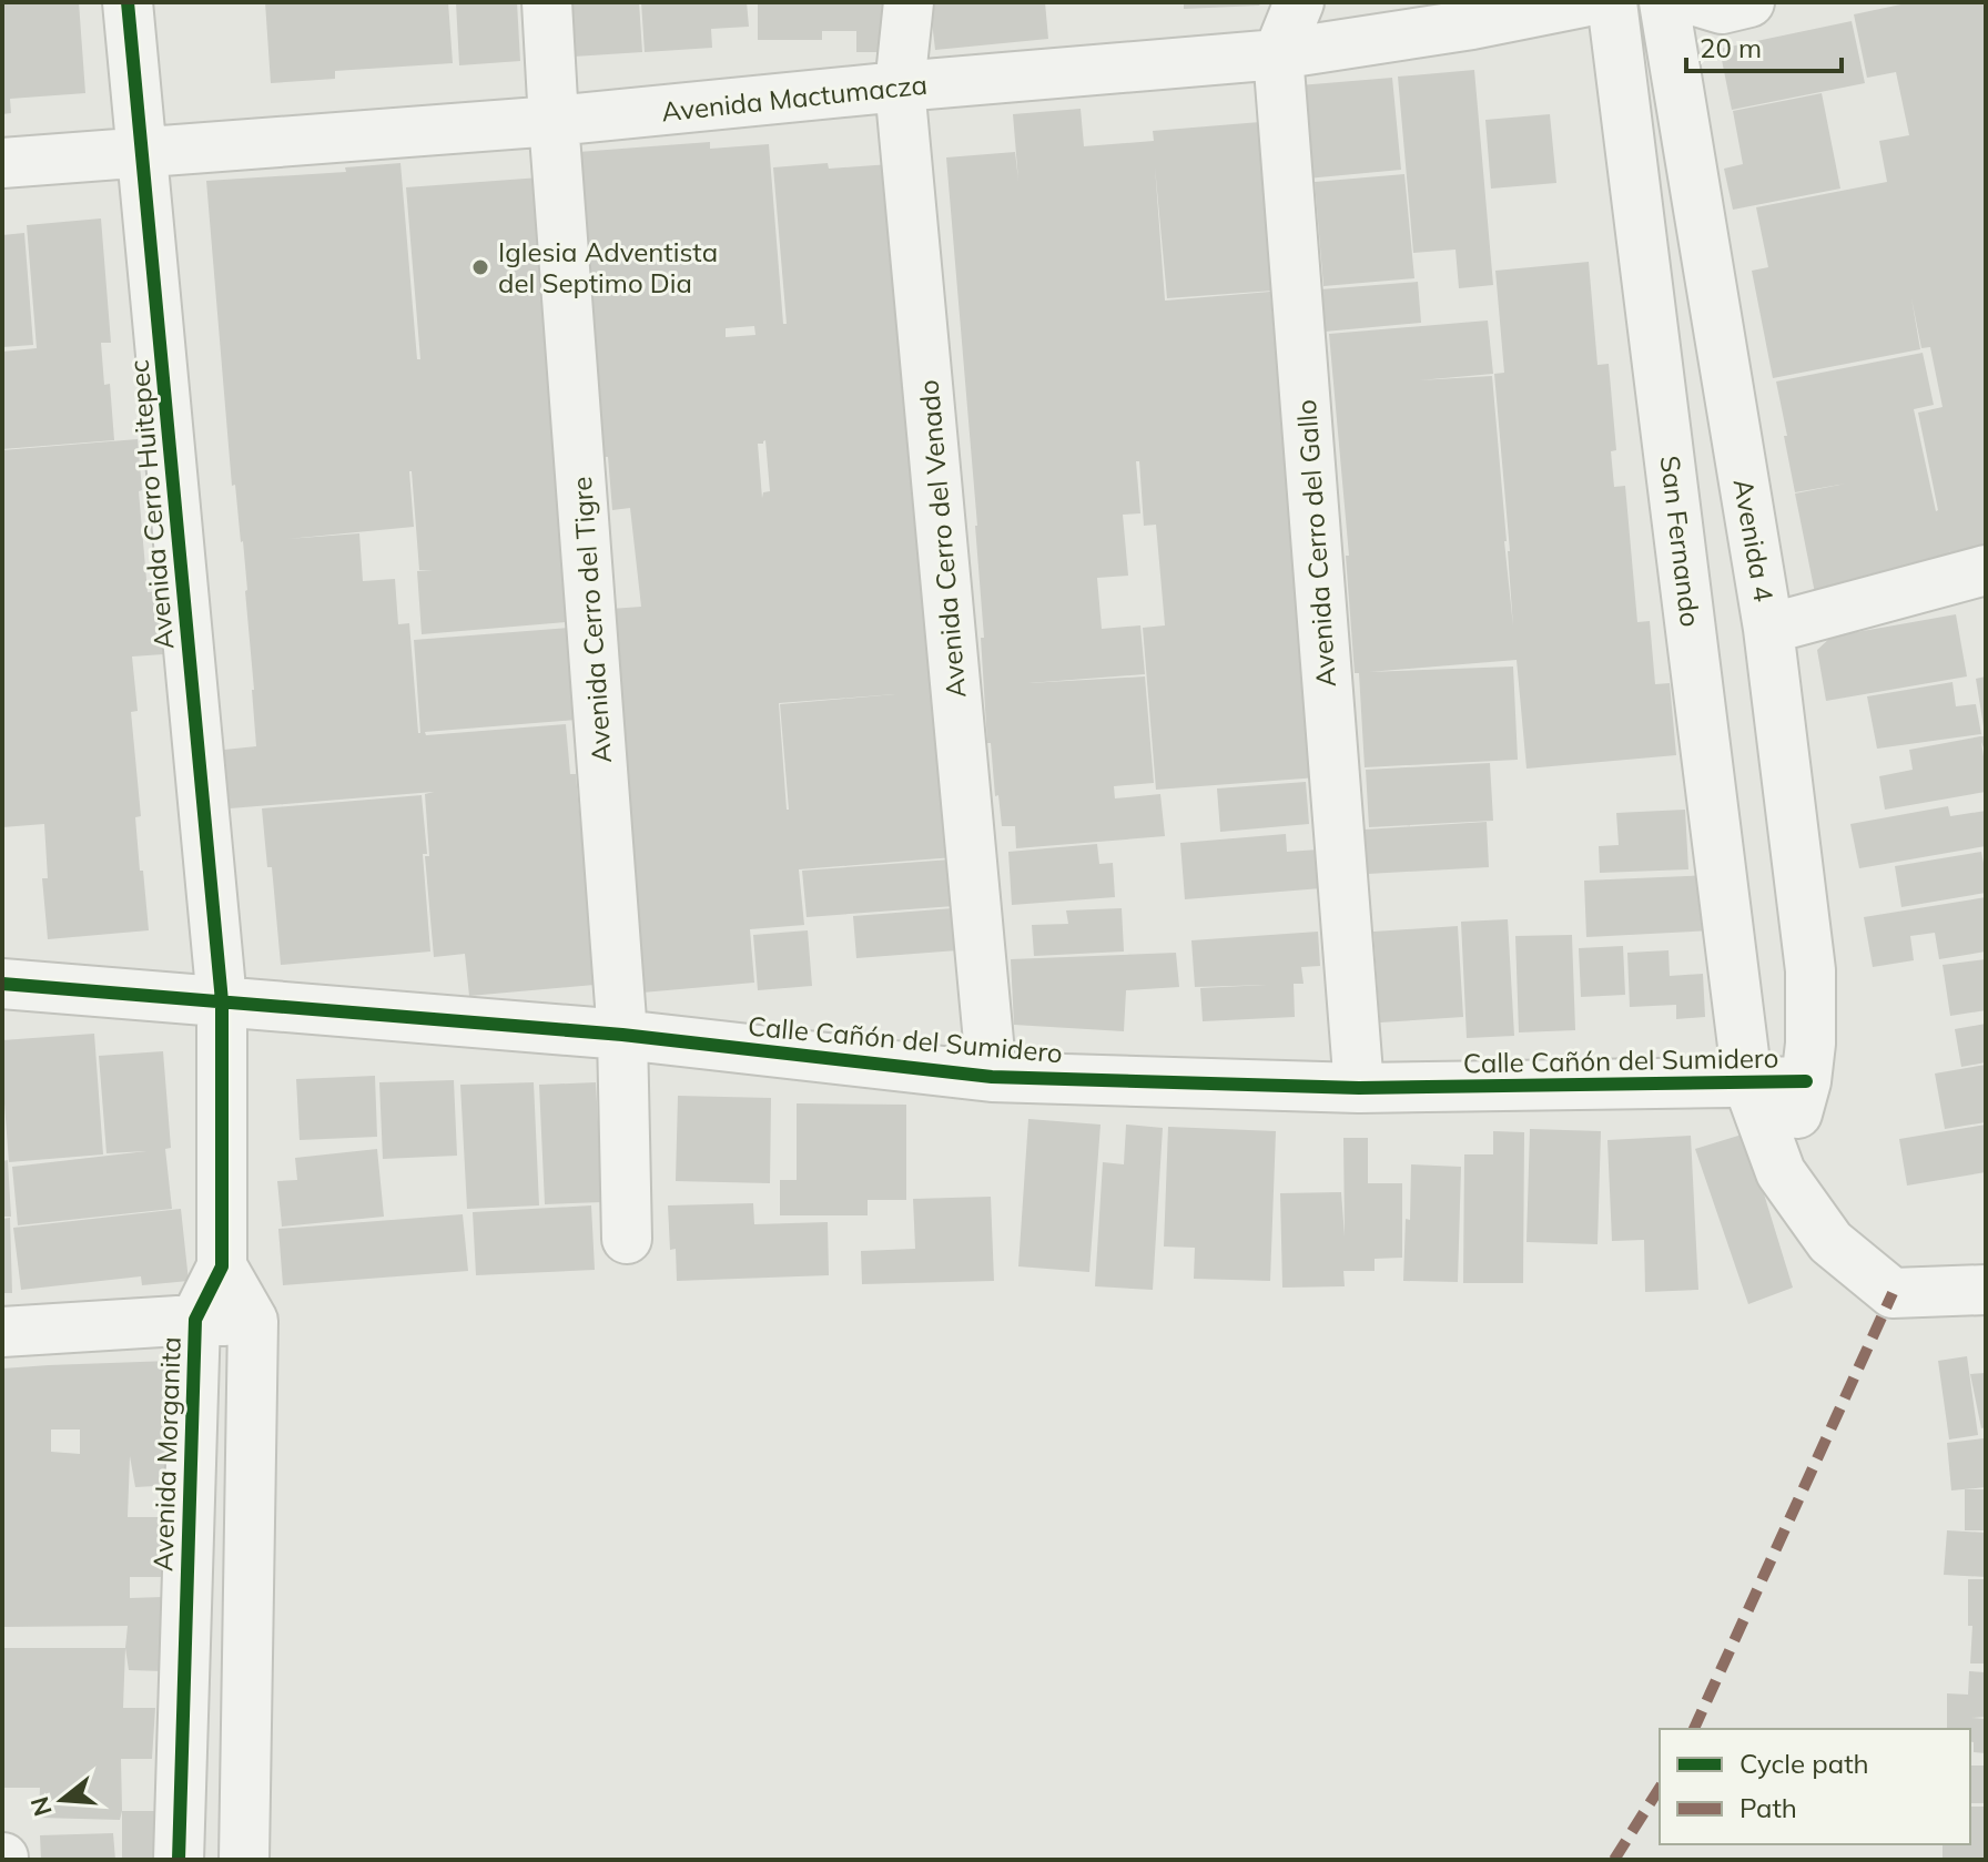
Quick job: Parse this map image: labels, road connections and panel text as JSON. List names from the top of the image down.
{
  "streets": {
    "street": [
      "Avenida Mactumacza",
      "Avenida Cerro Huitepec",
      "Avenida Cerro del Venado",
      "Avenida 4",
      "San Fernando",
      "Avenida Cerro del Gallo",
      "Avenida Cerro del Tigre",
      "Calle Cañón del Sumidero",
      "Avenida Morganita"
    ]
  },
  "crossings": [
    ["Avenida Mactumacza", "Avenida Cerro Huitepec"],
    ["Avenida Mactumacza", "Avenida Cerro del Venado"],
    ["Avenida Mactumacza", "Avenida Cerro del Gallo"],
    ["Avenida Mactumacza", "Avenida Cerro del Tigre"],
    ["Avenida Cerro Huitepec", "Calle Cañón del Sumidero"],
    ["Avenida Cerro Huitepec", "Avenida Morganita"],
    ["Avenida Cerro del Venado", "Calle Cañón del Sumidero"],
    ["Avenida 4", "San Fernando"],
    ["Avenida 4", "Calle Cañón del Sumidero"],
    ["San Fernando", "Calle Cañón del Sumidero"],
    ["Avenida Cerro del Gallo", "Calle Cañón del Sumidero"],
    ["Avenida Cerro del Tigre", "Calle Cañón del Sumidero"],
    ["Calle Cañón del Sumidero", "Avenida Morganita"]
  ],
  "places": ["Iglesia Adventista del Septimo Dia"],
  "legend": ["Cycle path", "Path"],
  "scale_bar": "20 m",
  "north": "left"
}
